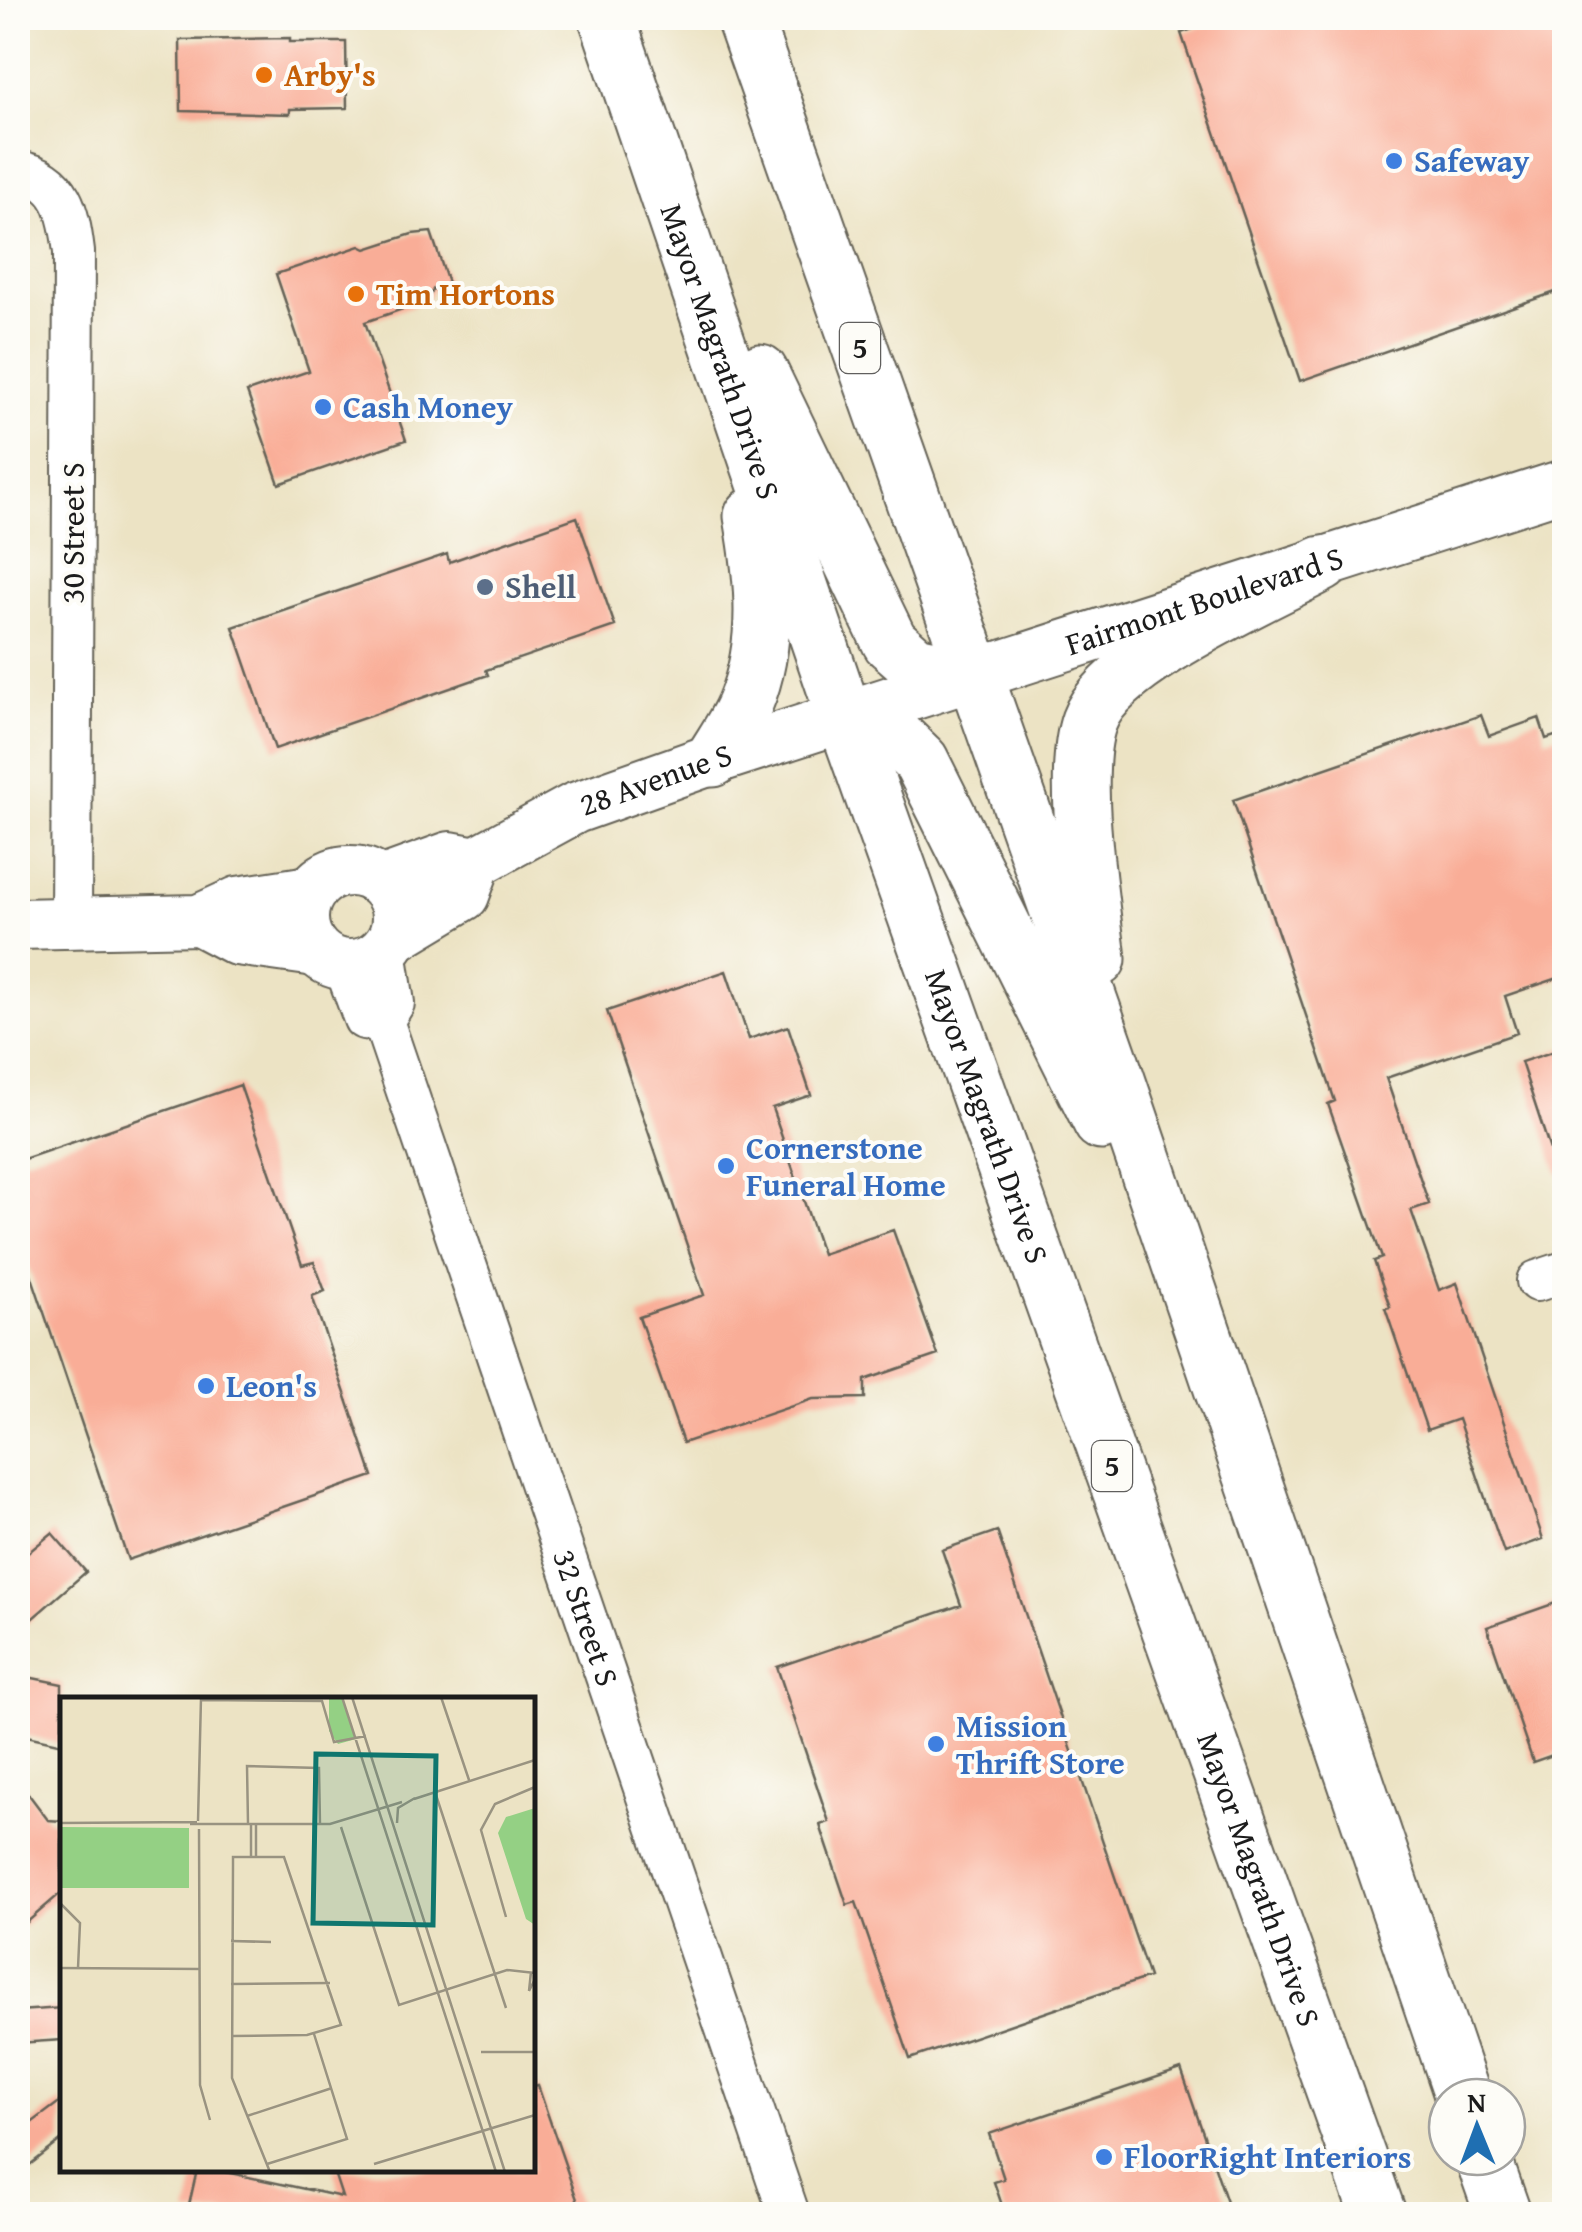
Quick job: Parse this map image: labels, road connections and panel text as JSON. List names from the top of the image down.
{
  "streets": {
    "main road": ["5", "Mayor Magrath Drive S"],
    "street": [
      "30 Street S",
      "Fairmont Boulevard S",
      "28 Avenue S",
      "32 Street S"
    ]
  },
  "crossings": [
    ["5", "Fairmont Boulevard S"],
    ["Mayor Magrath Drive S", "Fairmont Boulevard S"],
    ["Mayor Magrath Drive S", "28 Avenue S"],
    ["Fairmont Boulevard S", "28 Avenue S"],
    ["28 Avenue S", "32 Street S"]
  ],
  "places": [
    "Arby's",
    "Safeway",
    "Tim Hortons",
    "Cash Money",
    "Shell",
    "Cornerstone Funeral Home",
    "Leon's",
    "Mission Thrift Store",
    "FloorRight Interiors"
  ],
  "north": "top"
}
